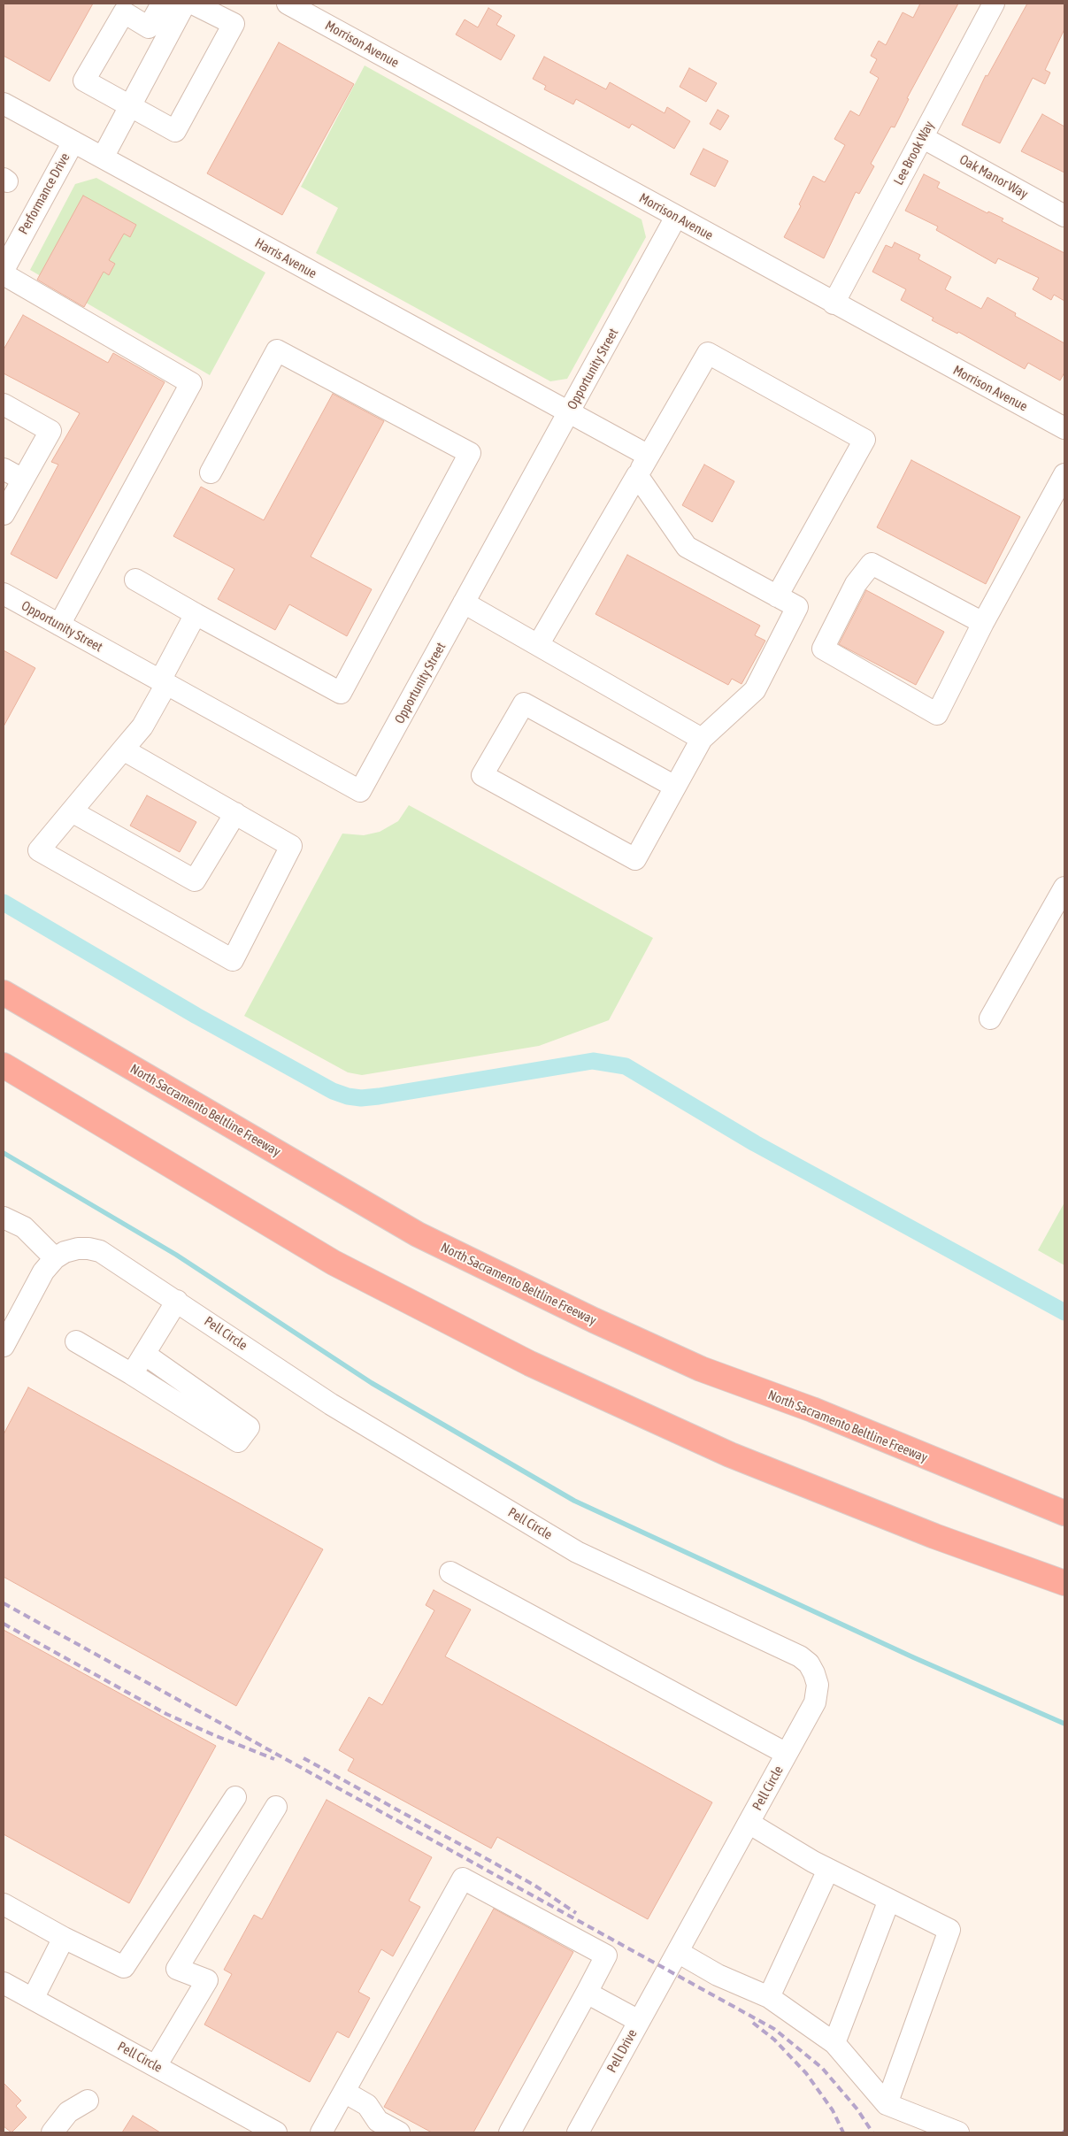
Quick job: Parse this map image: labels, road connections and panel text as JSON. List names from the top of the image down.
{
  "streets": {
    "highway": ["North Sacramento Beltline Freeway"],
    "street": [
      "Morrison Avenue",
      "Lee Brook Way",
      "Oak Manor Way",
      "Performance Drive",
      "Harris Avenue",
      "Opportunity Street",
      "Pell Circle",
      "Pell Drive"
    ]
  },
  "crossings": [
    ["Morrison Avenue", "Lee Brook Way"],
    ["Morrison Avenue", "Opportunity Street"],
    ["Lee Brook Way", "Oak Manor Way"],
    ["Performance Drive", "Harris Avenue"],
    ["Harris Avenue", "Opportunity Street"],
    ["Pell Circle", "Pell Drive"]
  ]
}
